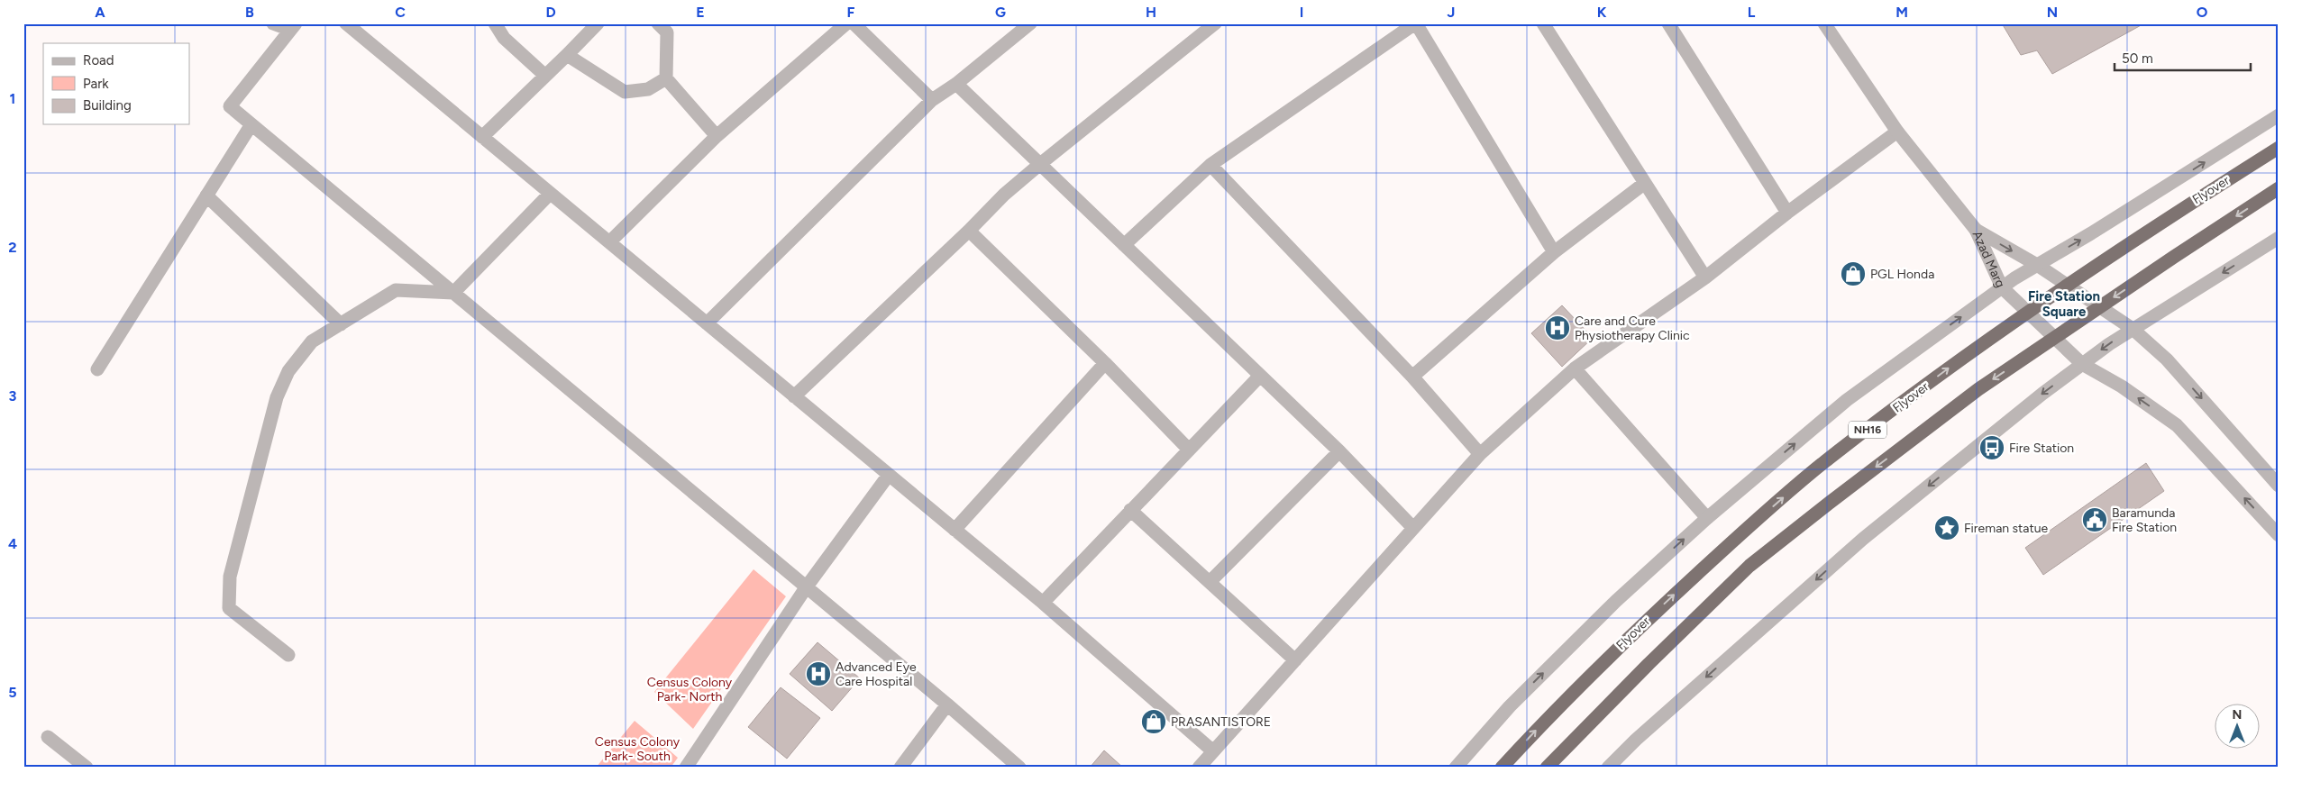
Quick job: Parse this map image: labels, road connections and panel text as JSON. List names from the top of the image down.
{
  "streets": {
    "highway": ["Flyover", "NH16"],
    "street": ["Azad Marg"]
  },
  "districts": ["Fire Station Square"],
  "parks": ["Census Colony Park- North", "Census Colony Park- South"],
  "places": {
    "shop": ["PGL Honda", "PRASANTISTORE"],
    "hospital": ["Care and Cure Physiotherapy Clinic", "Advanced Eye Care Hospital"],
    "bus stop": ["Fire Station"],
    "public building": ["Baramunda Fire Station"],
    "place": ["Fireman statue"]
  },
  "legend": ["Road", "Park", "Building"],
  "scale_bar": "50 m",
  "north": "top",
  "grid": {
    "columns": [
      "A",
      "B",
      "C",
      "D",
      "E",
      "F",
      "G",
      "H",
      "I",
      "J",
      "K",
      "L",
      "M",
      "N",
      "O"
    ],
    "rows": [
      "1",
      "2",
      "3",
      "4",
      "5"
    ]
  }
}
